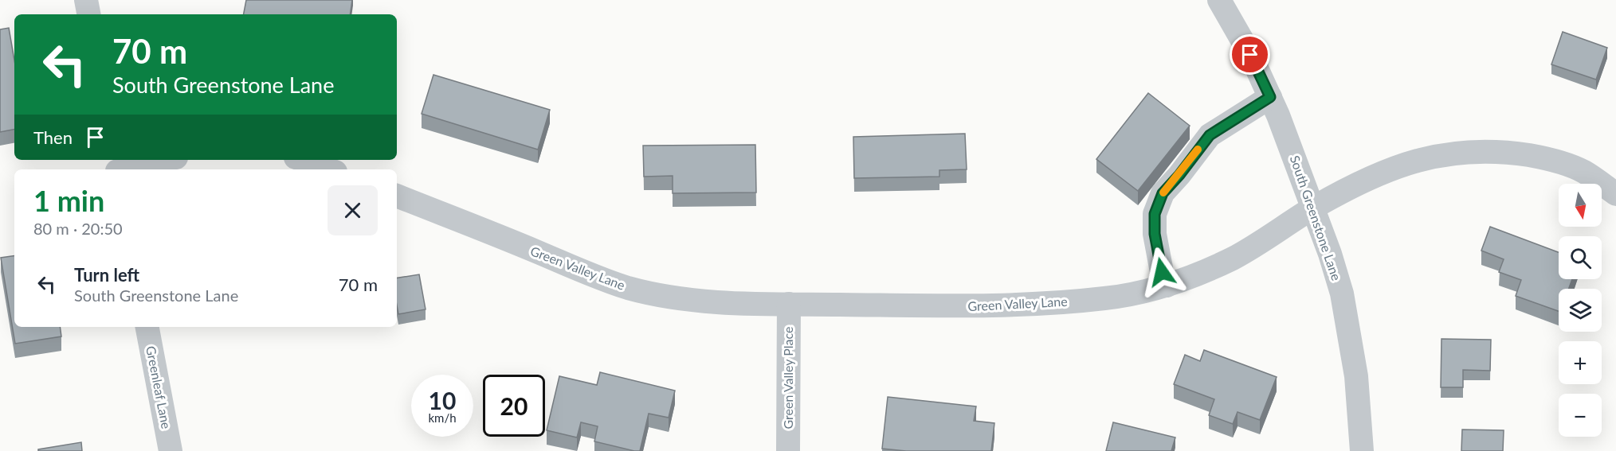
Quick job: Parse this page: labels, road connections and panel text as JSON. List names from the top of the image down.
{
  "streets": {
    "street": [
      "South Greenstone Lane",
      "Green Valley Lane",
      "Green Valley Place",
      "Greenleaf Lane"
    ]
  },
  "crossings": [
    ["South Greenstone Lane", "Green Valley Lane"],
    ["Green Valley Lane", "Green Valley Place"]
  ],
  "north": "bottom",
  "page": {
    "turn": ["70 m", "South Greenstone Lane"],
    "then": "Then",
    "heading": ["1 min", "80 m · 20:50"],
    "map_buttons": ["+", "−"],
    "list": [
      {
        "name": "Turn left",
        "note": "South Greenstone Lane",
        "value": "70 m"
      }
    ],
    "speed": "10 km/h",
    "limit": "20"
  }
}
